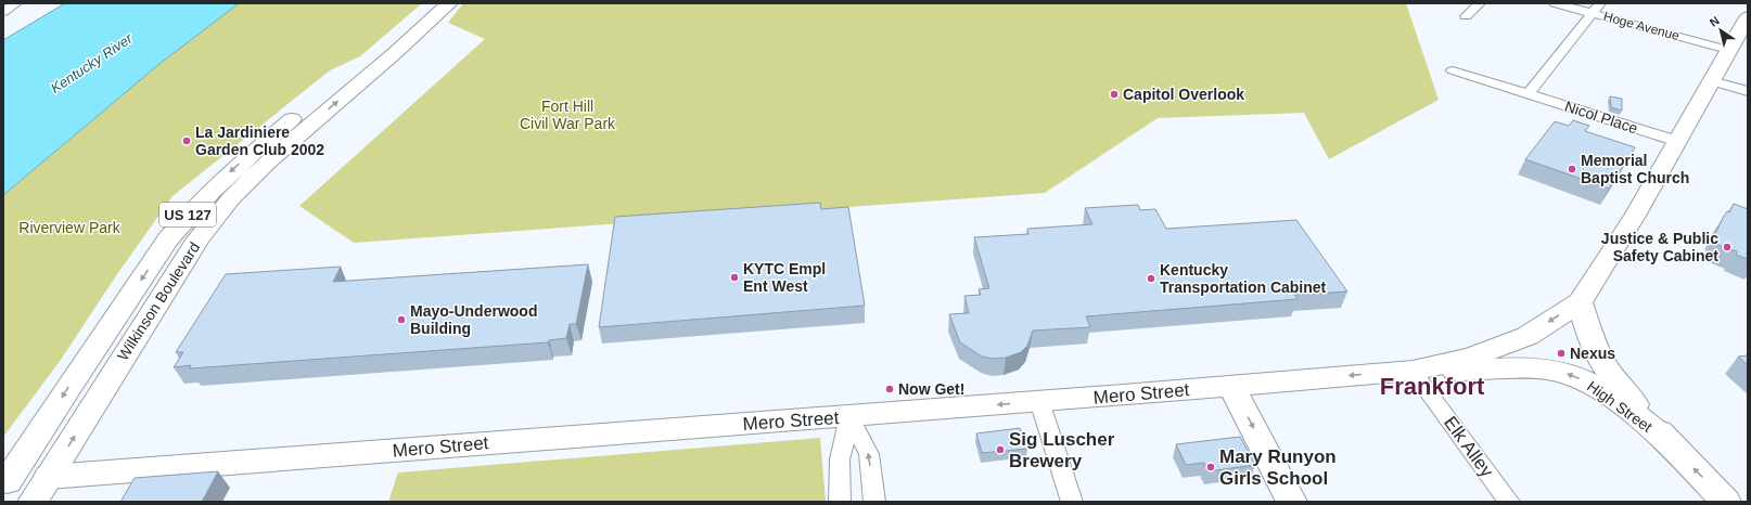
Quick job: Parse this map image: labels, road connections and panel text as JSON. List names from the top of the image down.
{
  "streets": {
    "main road": [
      "US 127",
      "Wilkinson Boulevard",
      "Mero Street",
      "High Street"
    ],
    "street": ["Hoge Avenue", "Nicol Place", "Elk Alley"]
  },
  "crossings": [
    ["Wilkinson Boulevard", "Mero Street"],
    ["Mero Street", "High Street"],
    ["Mero Street", "Elk Alley"],
    ["High Street", "Elk Alley"]
  ],
  "one_way": ["High Street"],
  "districts": ["Frankfort"],
  "water": ["Kentucky River"],
  "parks": ["Fort Hill Civil War Park", "Riverview Park"],
  "places": [
    "Capitol Overlook",
    "La Jardiniere Garden Club 2002",
    "Memorial Baptist Church",
    "Justice & Public Safety Cabinet",
    "KYTC Empl Ent West",
    "Kentucky Transportation Cabinet",
    "Mayo-Underwood Building",
    "Nexus",
    "Now Get!",
    "Sig Luscher Brewery",
    "Mary Runyon Girls School"
  ],
  "north": "top left"
}
